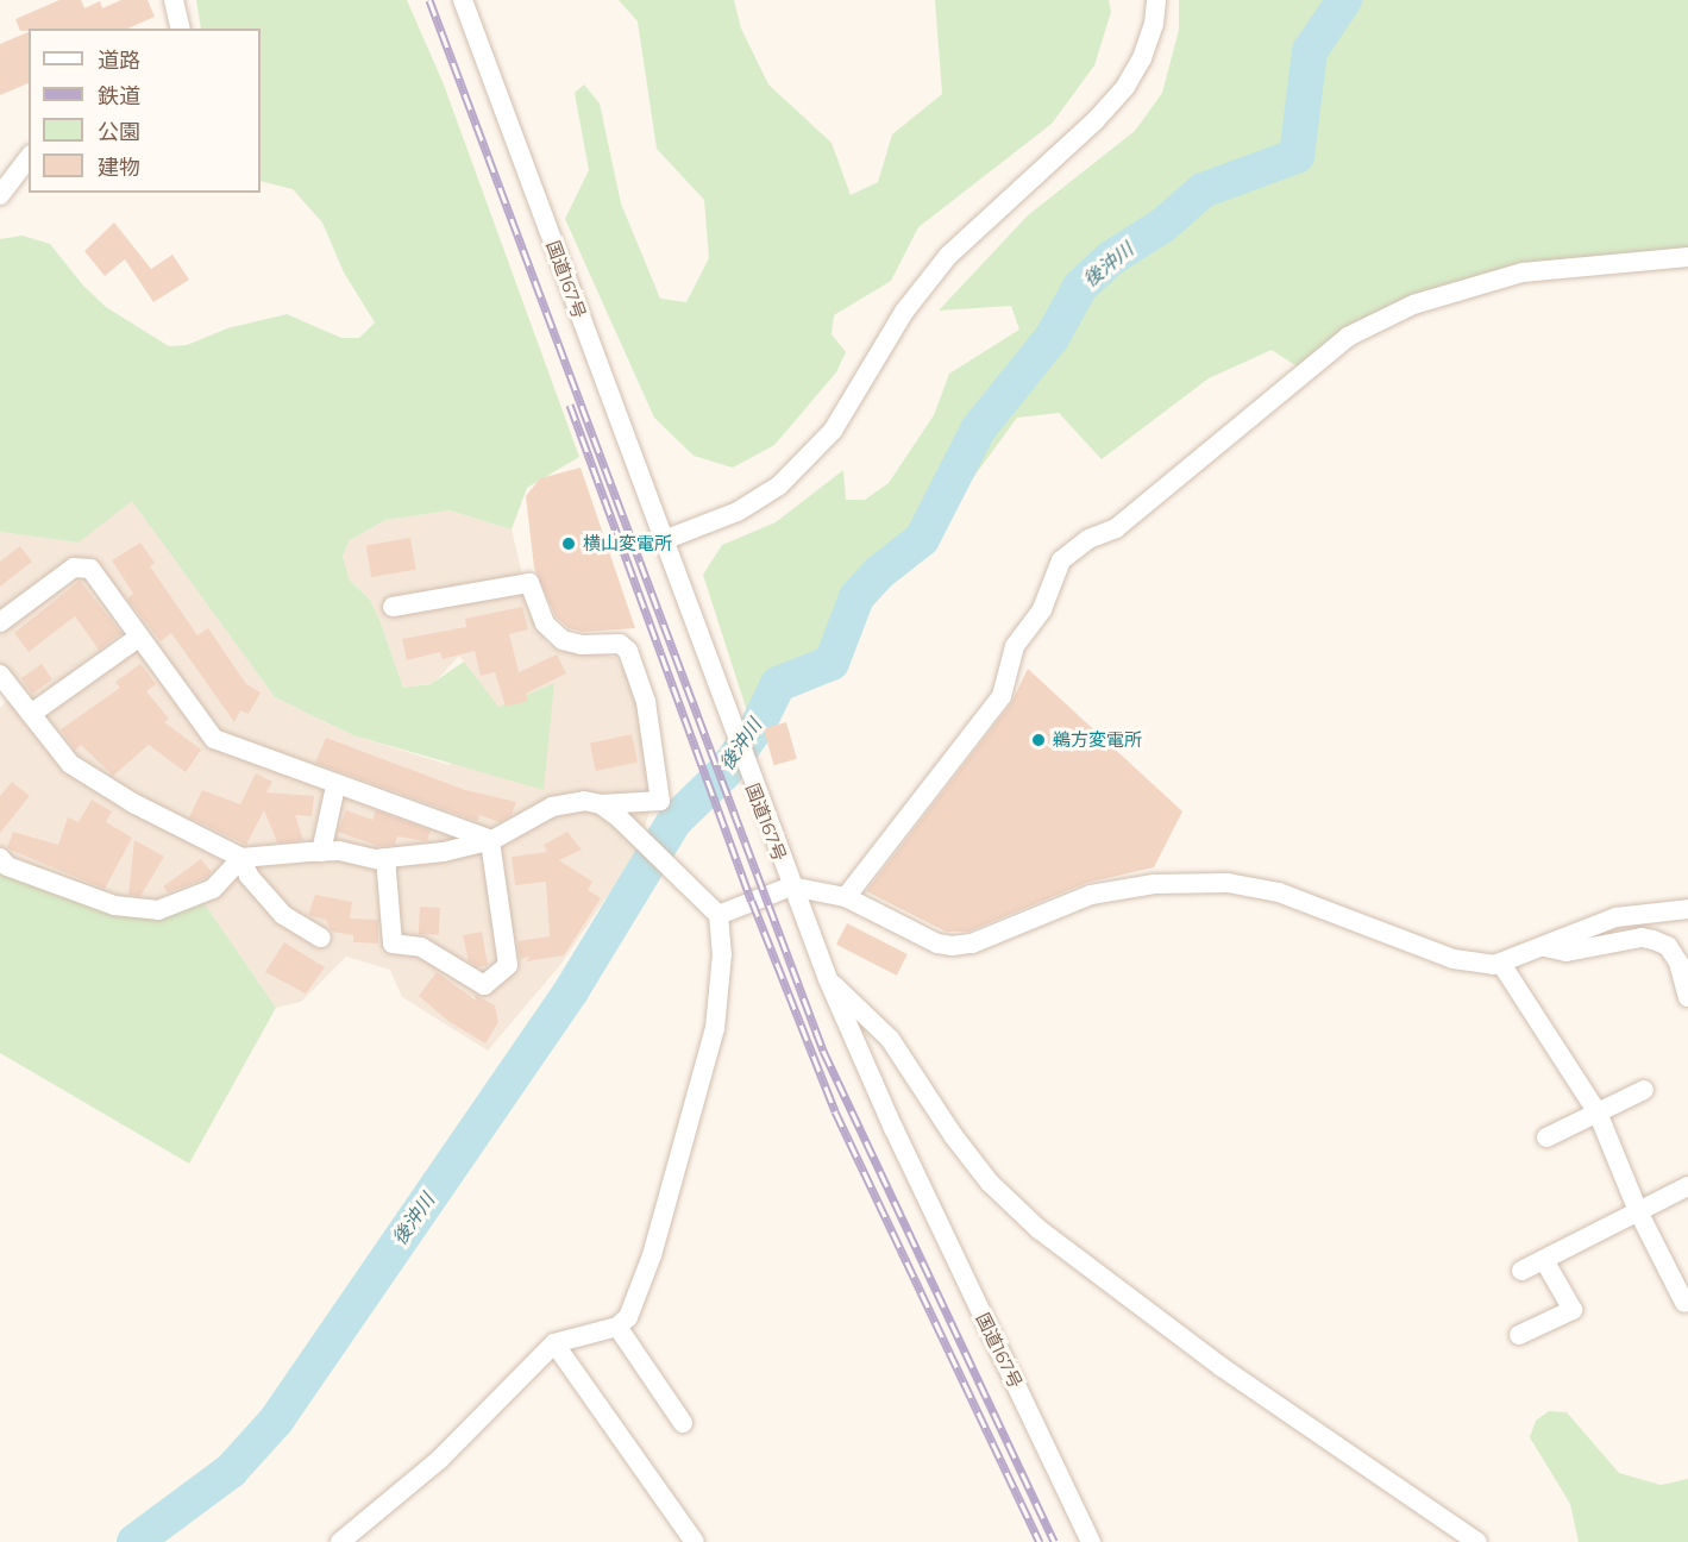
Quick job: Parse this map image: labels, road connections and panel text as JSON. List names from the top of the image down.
{
  "streets": {
    "street": ["国道167号"]
  },
  "water": ["後沖川"],
  "places": ["横山変電所", "鵜方変電所"],
  "legend": [
    "道路",
    "鉄道",
    "公園",
    "建物"
  ]
}
